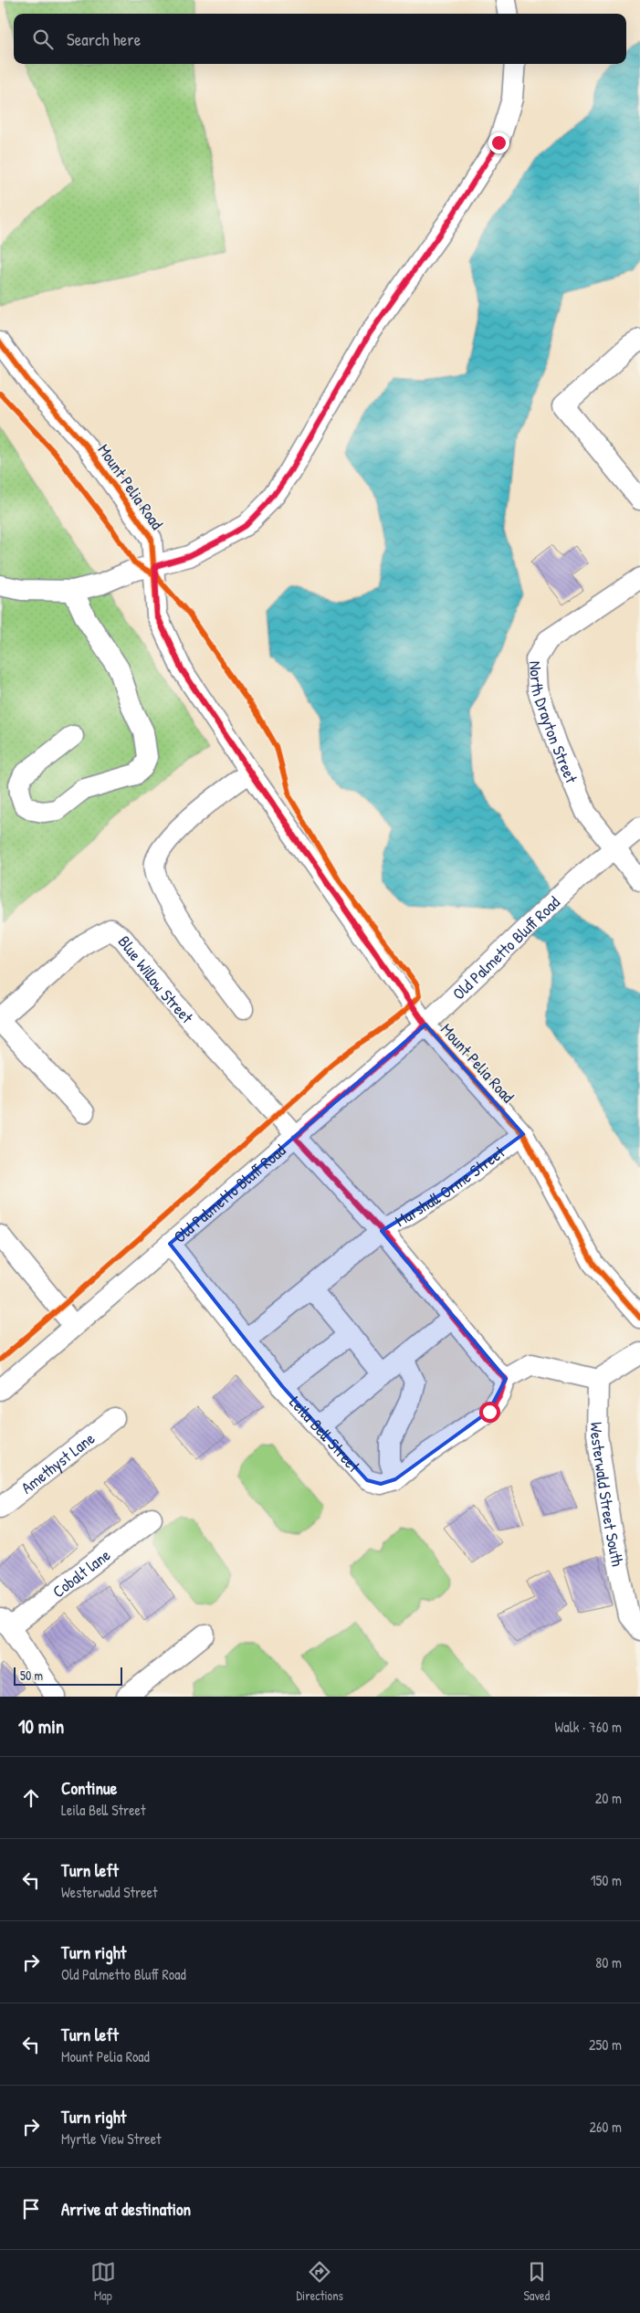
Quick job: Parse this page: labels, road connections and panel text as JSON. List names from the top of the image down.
{
  "streets": {
    "street": [
      "Mount Pelia Road",
      "North Drayton Street",
      "Old Palmetto Bluff Road",
      "Blue Willow Street",
      "Marshall Orme Street",
      "Leila Bell Street",
      "Amethyst Lane",
      "Westerwald Street South",
      "Cobalt lane"
    ]
  },
  "crossings": [
    ["Mount Pelia Road", "Old Palmetto Bluff Road"],
    ["Mount Pelia Road", "Marshall Orme Street"],
    ["North Drayton Street", "Old Palmetto Bluff Road"],
    ["Old Palmetto Bluff Road", "Blue Willow Street"],
    ["Old Palmetto Bluff Road", "Leila Bell Street"],
    ["Marshall Orme Street", "Leila Bell Street"]
  ],
  "scale_bar": "50 m",
  "page": {
    "search": "Search here",
    "scale": "50 m",
    "heading": ["10 min", "Walk · 760 m"],
    "list": [
      ["Continue", "Leila Bell Street", "20 m"],
      ["Turn left", "Westerwald Street", "150 m"],
      ["Turn right", "Old Palmetto Bluff Road", "80 m"],
      ["Turn left", "Mount Pelia Road", "250 m"],
      ["Turn right", "Myrtle View Street", "260 m"],
      "Arrive at destination"
    ],
    "nav": ["Map", "Directions", "Saved"]
  }
}
